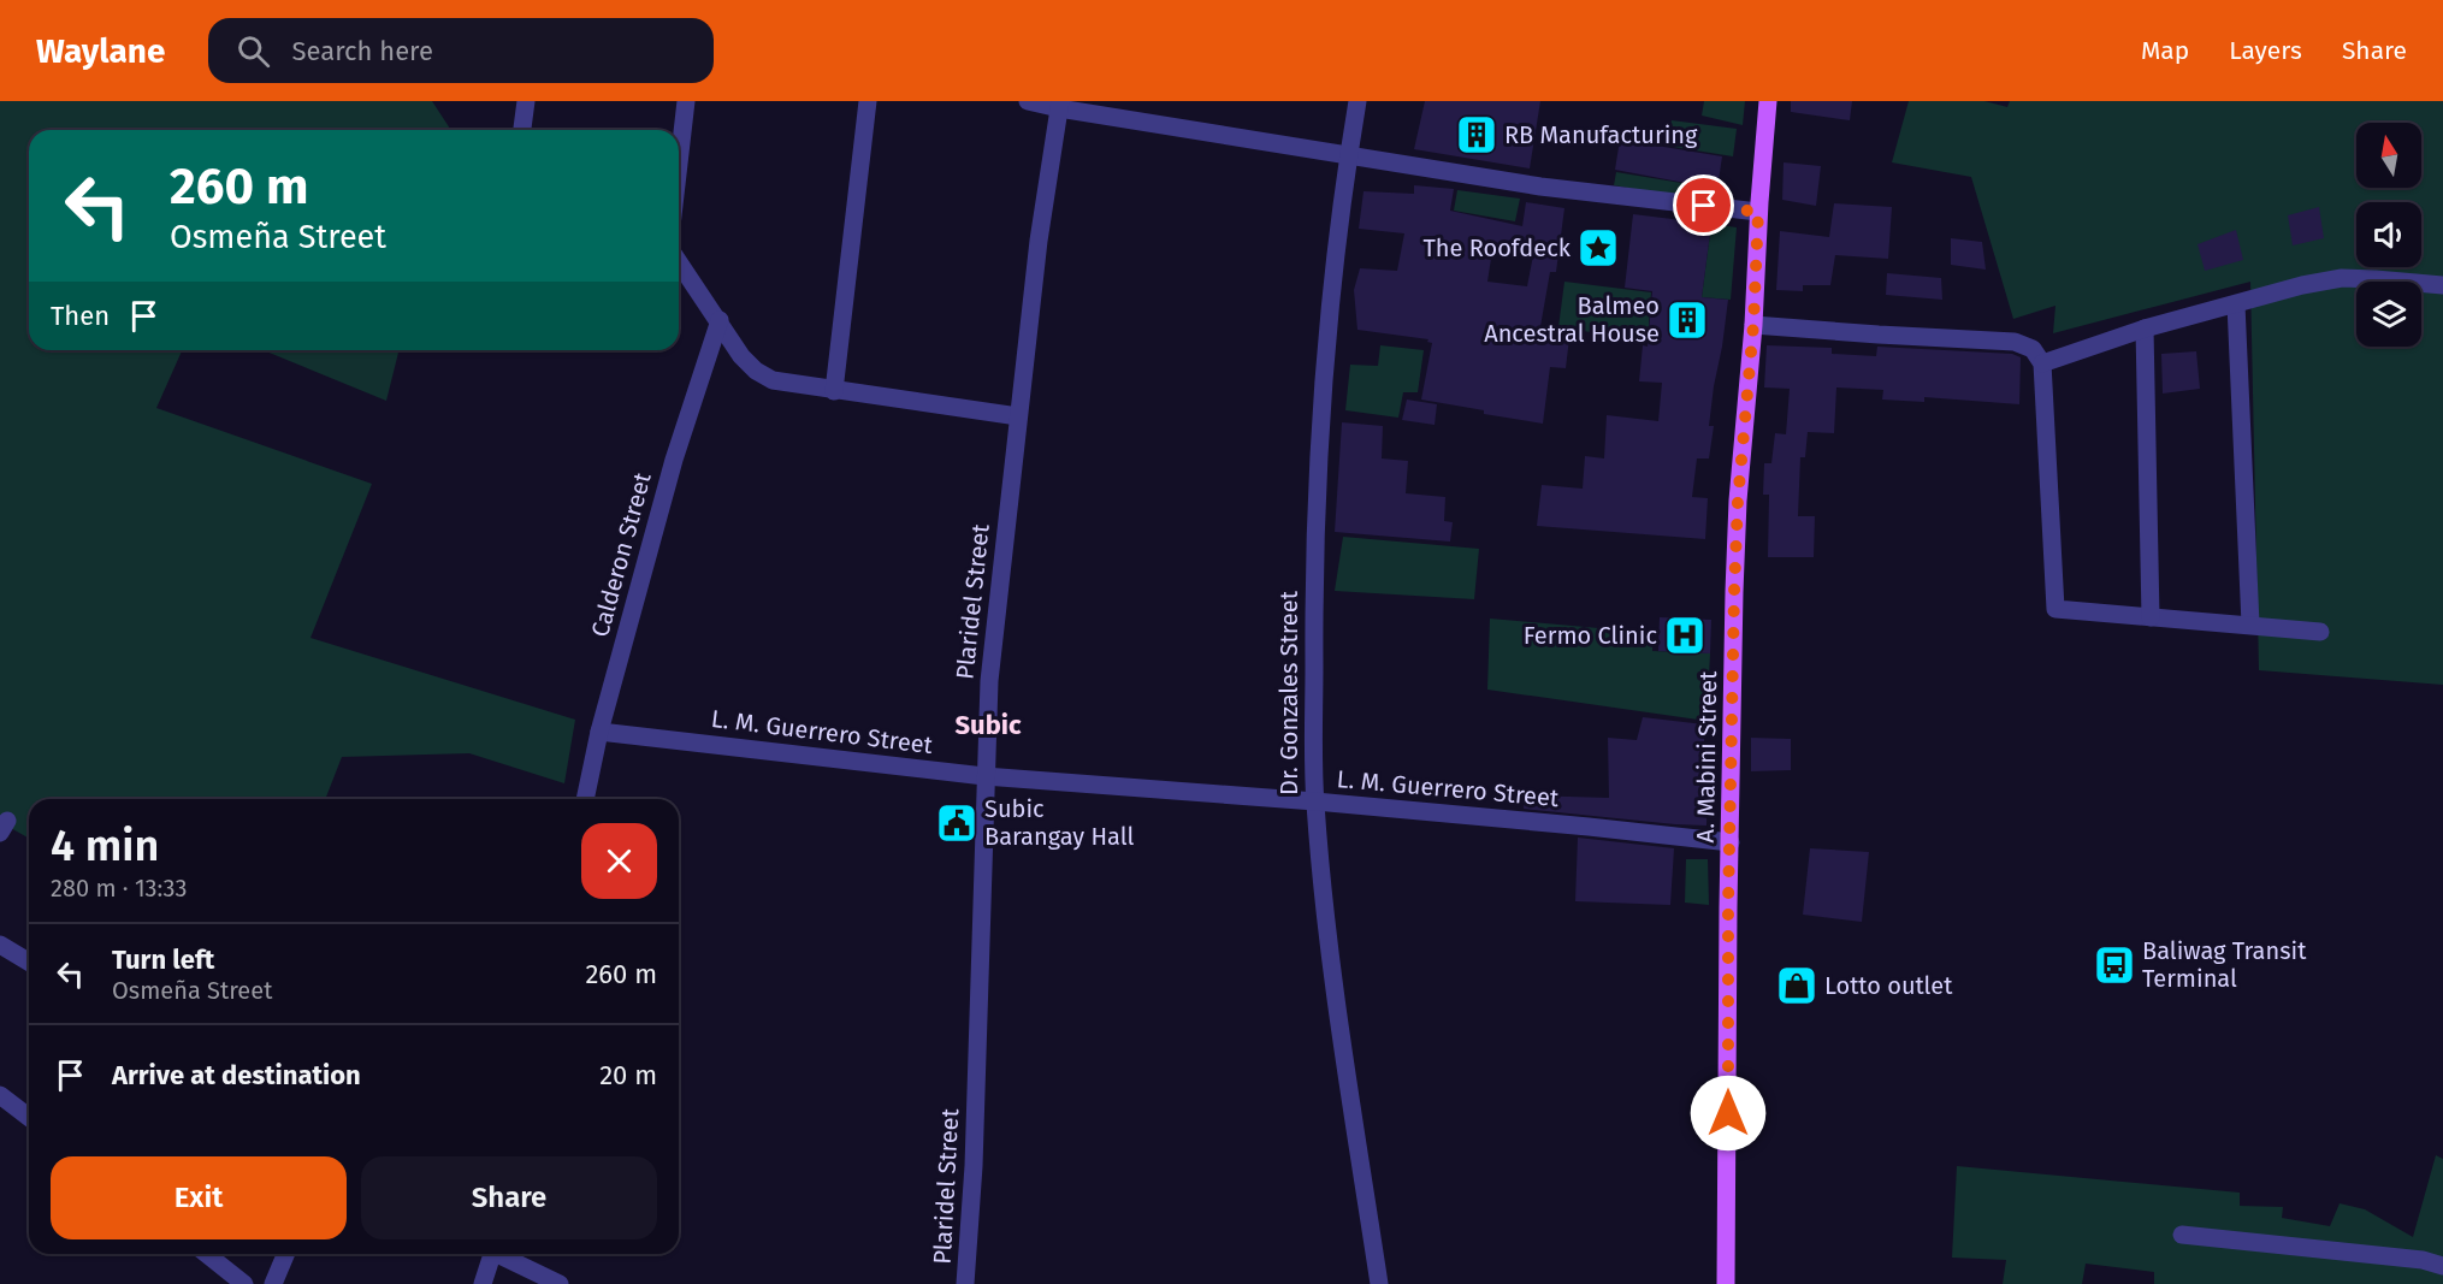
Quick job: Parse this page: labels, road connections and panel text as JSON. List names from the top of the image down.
{
  "streets": {
    "main road": ["A. Mabini Street"],
    "street": [
      "Calderon Street",
      "Plaridel Street",
      "Dr. Gonzales Street",
      "L. M. Guerrero Street"
    ]
  },
  "crossings": [
    ["Calderon Street", "L. M. Guerrero Street"],
    ["Plaridel Street", "L. M. Guerrero Street"],
    ["Dr. Gonzales Street", "L. M. Guerrero Street"],
    ["L. M. Guerrero Street", "A. Mabini Street"]
  ],
  "districts": ["Subic"],
  "places": {
    "building": ["RB Manufacturing", "Balmeo Ancestral House"],
    "place": ["The Roofdeck"],
    "hospital": ["Fermo Clinic"],
    "public building": ["Subic Barangay Hall"],
    "bus stop": ["Baliwag Transit Terminal"],
    "shop": ["Lotto outlet"]
  },
  "north": "top",
  "page": {
    "header": "Waylane",
    "search": "Search here",
    "nav": ["Map", "Layers", "Share"],
    "turn": ["260 m", "Osmeña Street"],
    "then": "Then",
    "heading": ["4 min", "280 m · 13:33"],
    "list": [
      {
        "name": "Turn left",
        "note": "Osmeña Street",
        "value": "260 m"
      },
      {
        "name": "Arrive at destination",
        "value": "20 m"
      }
    ],
    "buttons": ["Exit", "Share"]
  }
}
